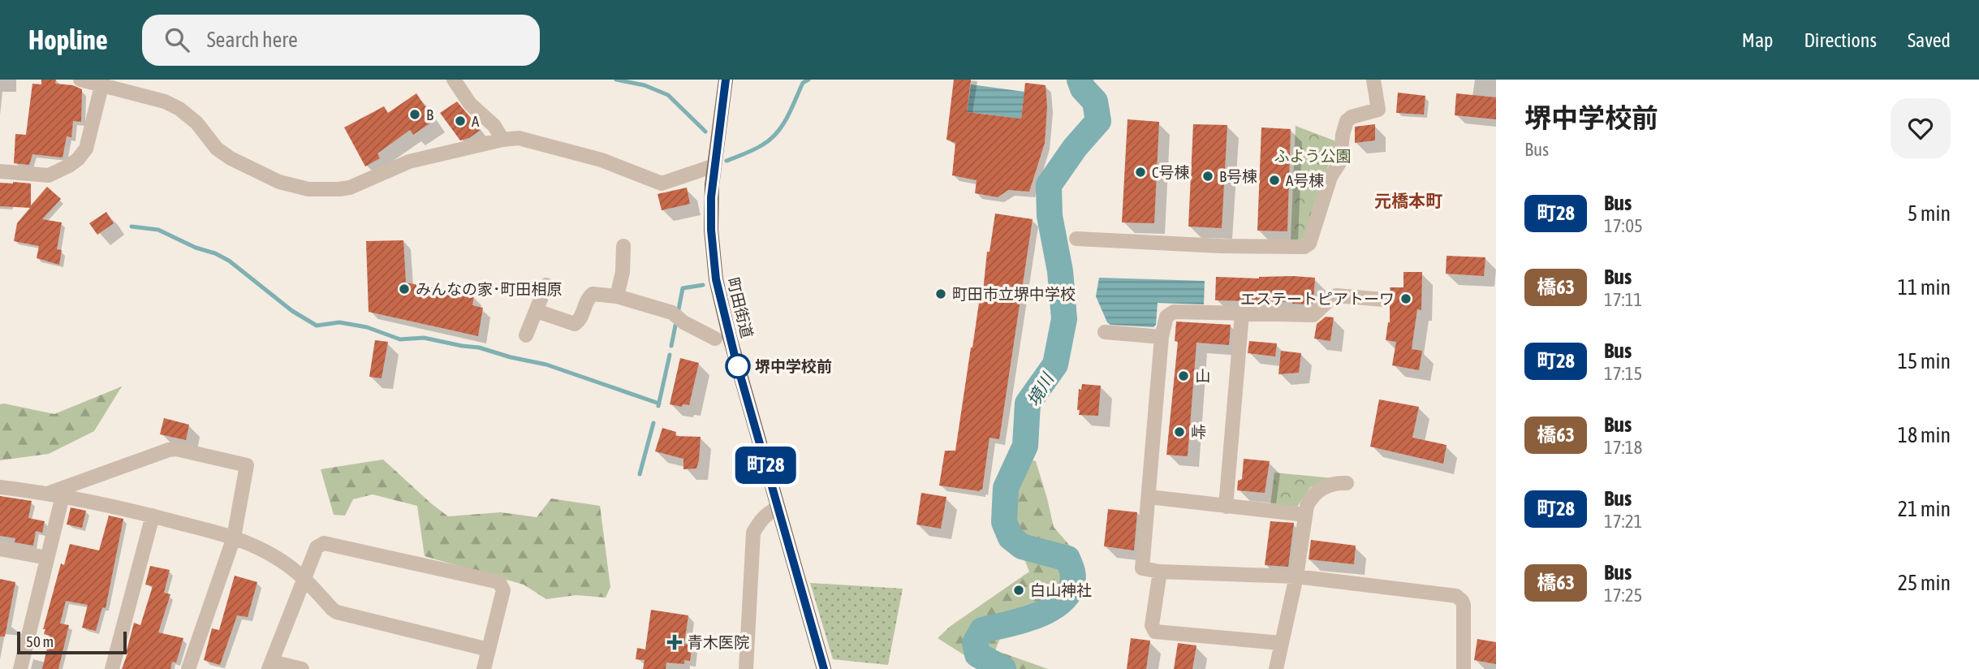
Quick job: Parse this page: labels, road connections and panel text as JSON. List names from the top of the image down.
{
  "streets": {
    "main road": ["町田街道"]
  },
  "districts": ["元橋本町"],
  "water": ["境川"],
  "parks": ["ふよう公園"],
  "places": {
    "other": [
      "B",
      "A",
      "C号棟",
      "B号棟",
      "A号棟",
      "みんなの家･町田相原",
      "町田市立堺中学校",
      "エステートピアトーワ",
      "堺中学校前",
      "山",
      "峠",
      "白山神社"
    ],
    "health": ["青木医院"]
  },
  "lines": ["bus line 町28"],
  "scale_bar": "50 m",
  "page": {
    "header": "Hopline",
    "search": "Search here",
    "nav": ["Map", "Directions", "Saved"],
    "on_map": "町28",
    "heading": ["堺中学校前", "Bus"],
    "list": [
      {
        "mark": "町28",
        "name": "Bus",
        "note": "17:05",
        "value": "5 min"
      },
      {
        "mark": "橋63",
        "name": "Bus",
        "note": "17:11",
        "value": "11 min"
      },
      {
        "mark": "町28",
        "name": "Bus",
        "note": "17:15",
        "value": "15 min"
      },
      {
        "mark": "橋63",
        "name": "Bus",
        "note": "17:18",
        "value": "18 min"
      },
      {
        "mark": "町28",
        "name": "Bus",
        "note": "17:21",
        "value": "21 min"
      },
      {
        "mark": "橋63",
        "name": "Bus",
        "note": "17:25",
        "value": "25 min"
      }
    ],
    "scale": "50 m"
  }
}
